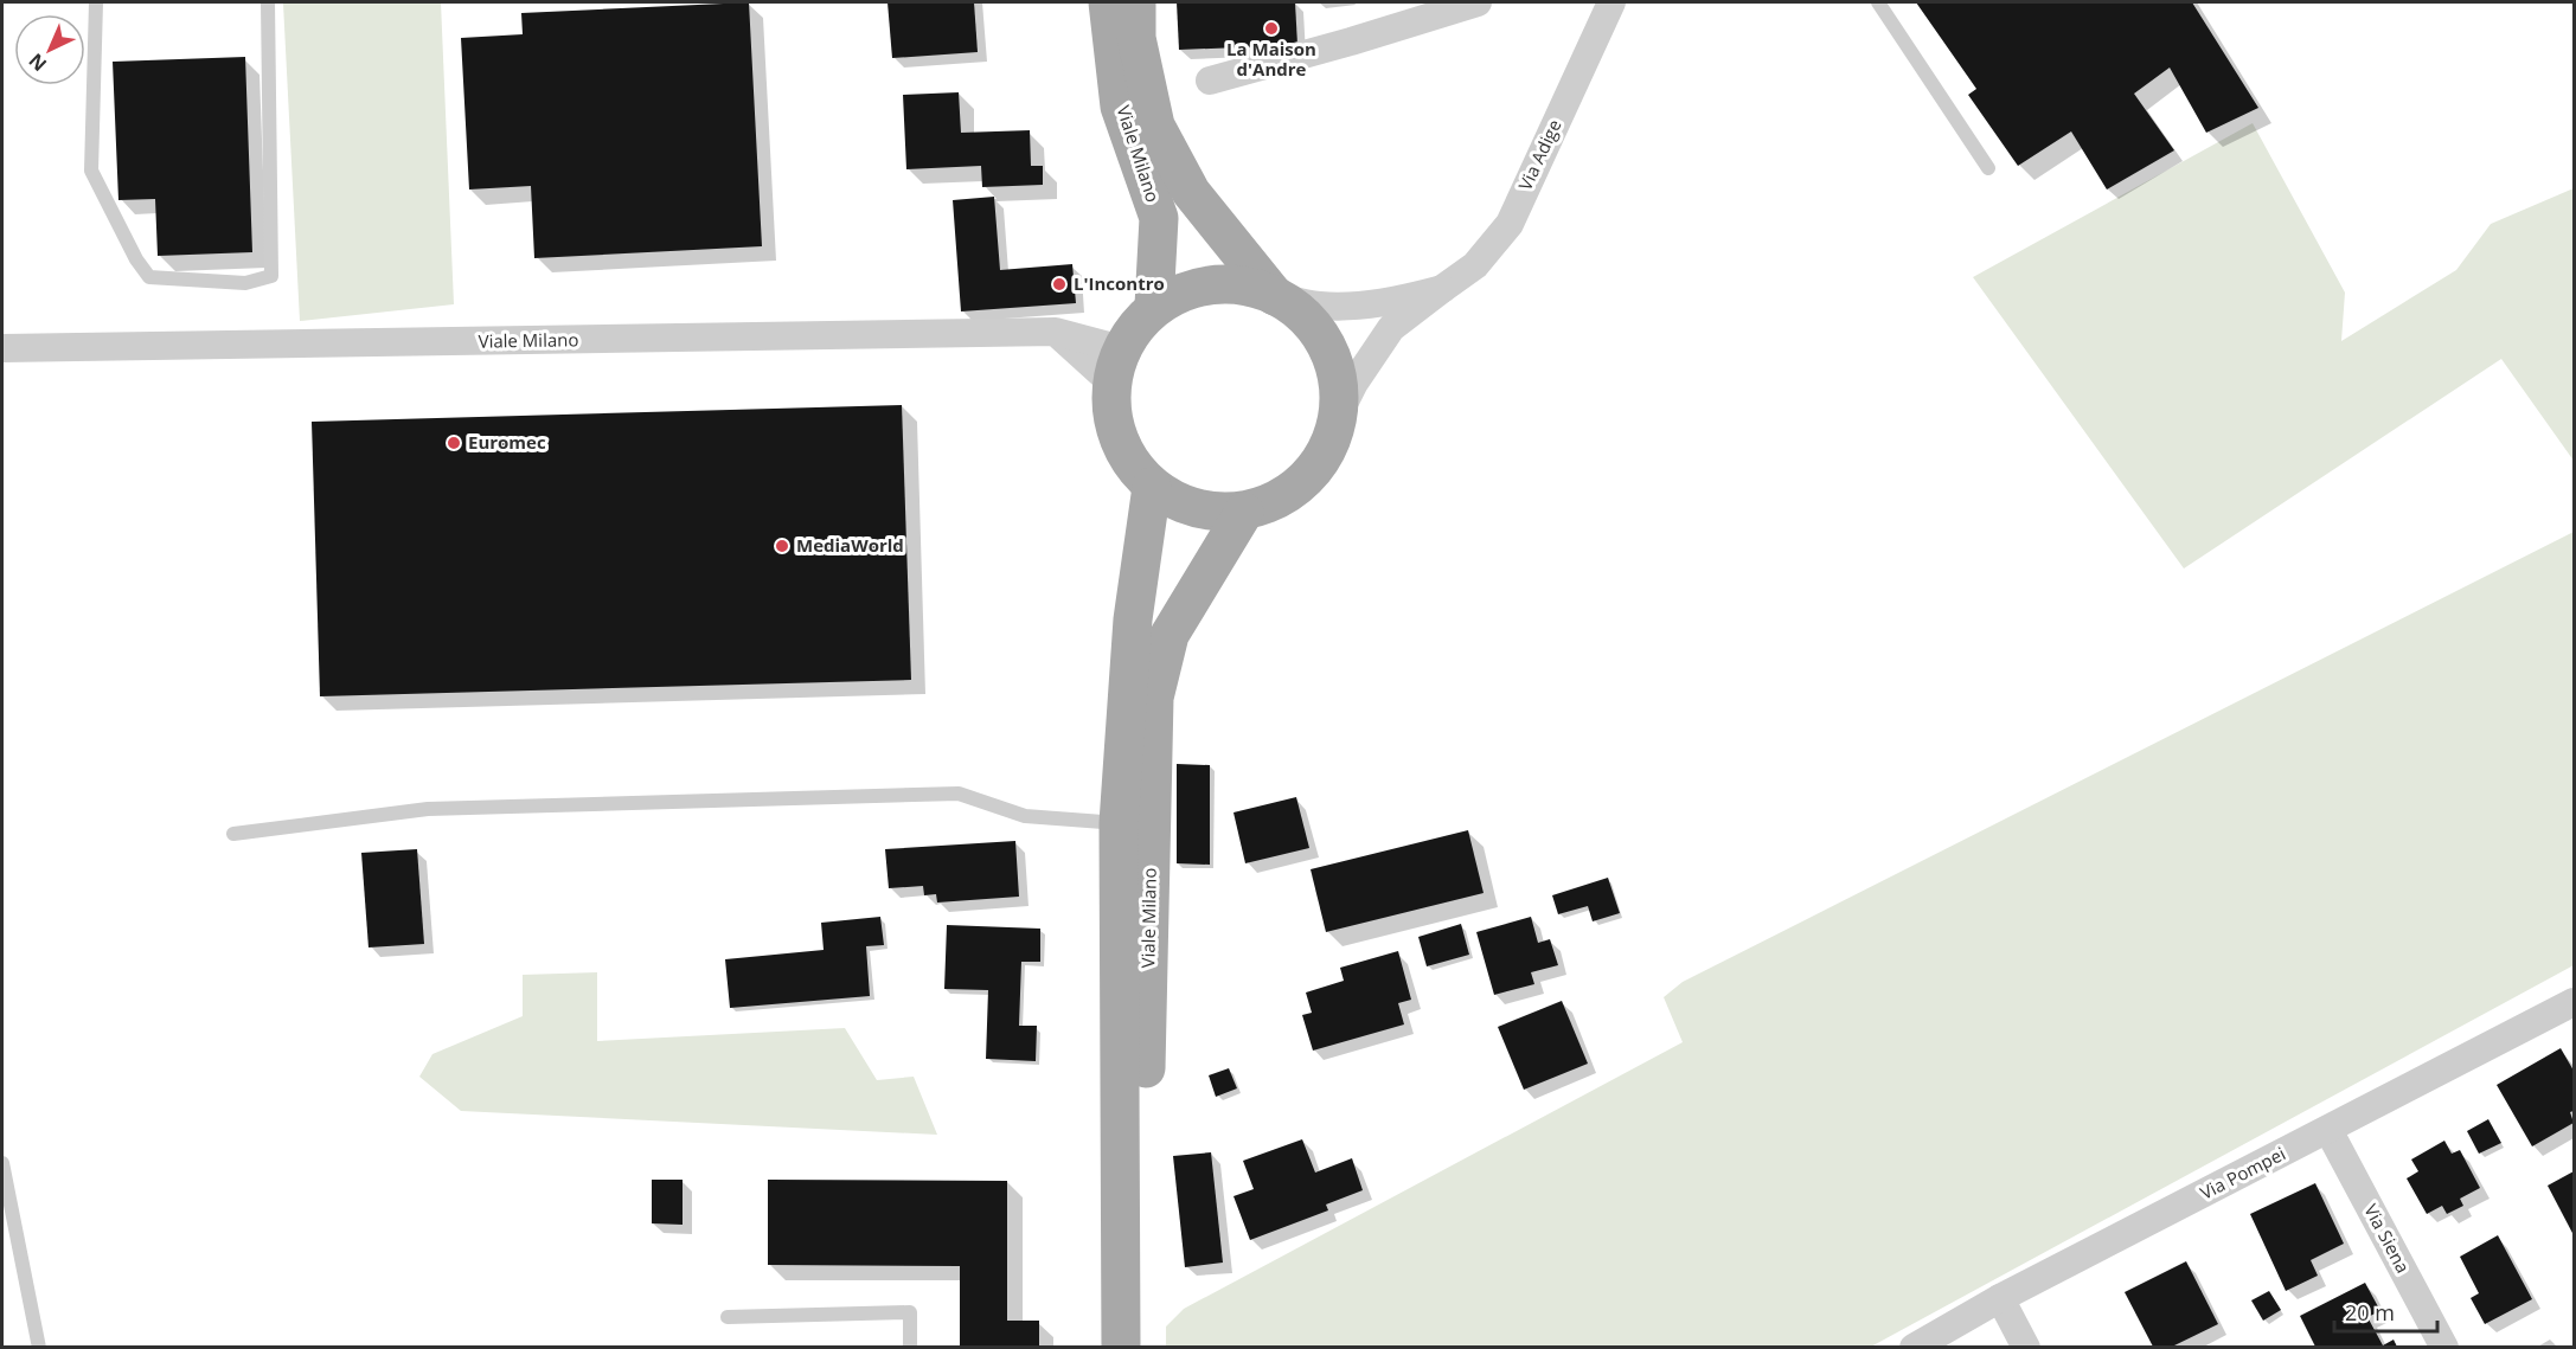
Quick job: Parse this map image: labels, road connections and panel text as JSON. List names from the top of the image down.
{
  "streets": {
    "main road": ["Viale Milano"],
    "street": ["Via Adige", "Via Pompei", "Via Siena"]
  },
  "crossings": [
    ["Viale Milano", "Via Adige"],
    ["Via Pompei", "Via Siena"]
  ],
  "places": [
    "La Maison d'Andre",
    "L'Incontro",
    "Euromec",
    "MediaWorld"
  ],
  "scale_bar": "20 m",
  "north": "bottom left"
}
